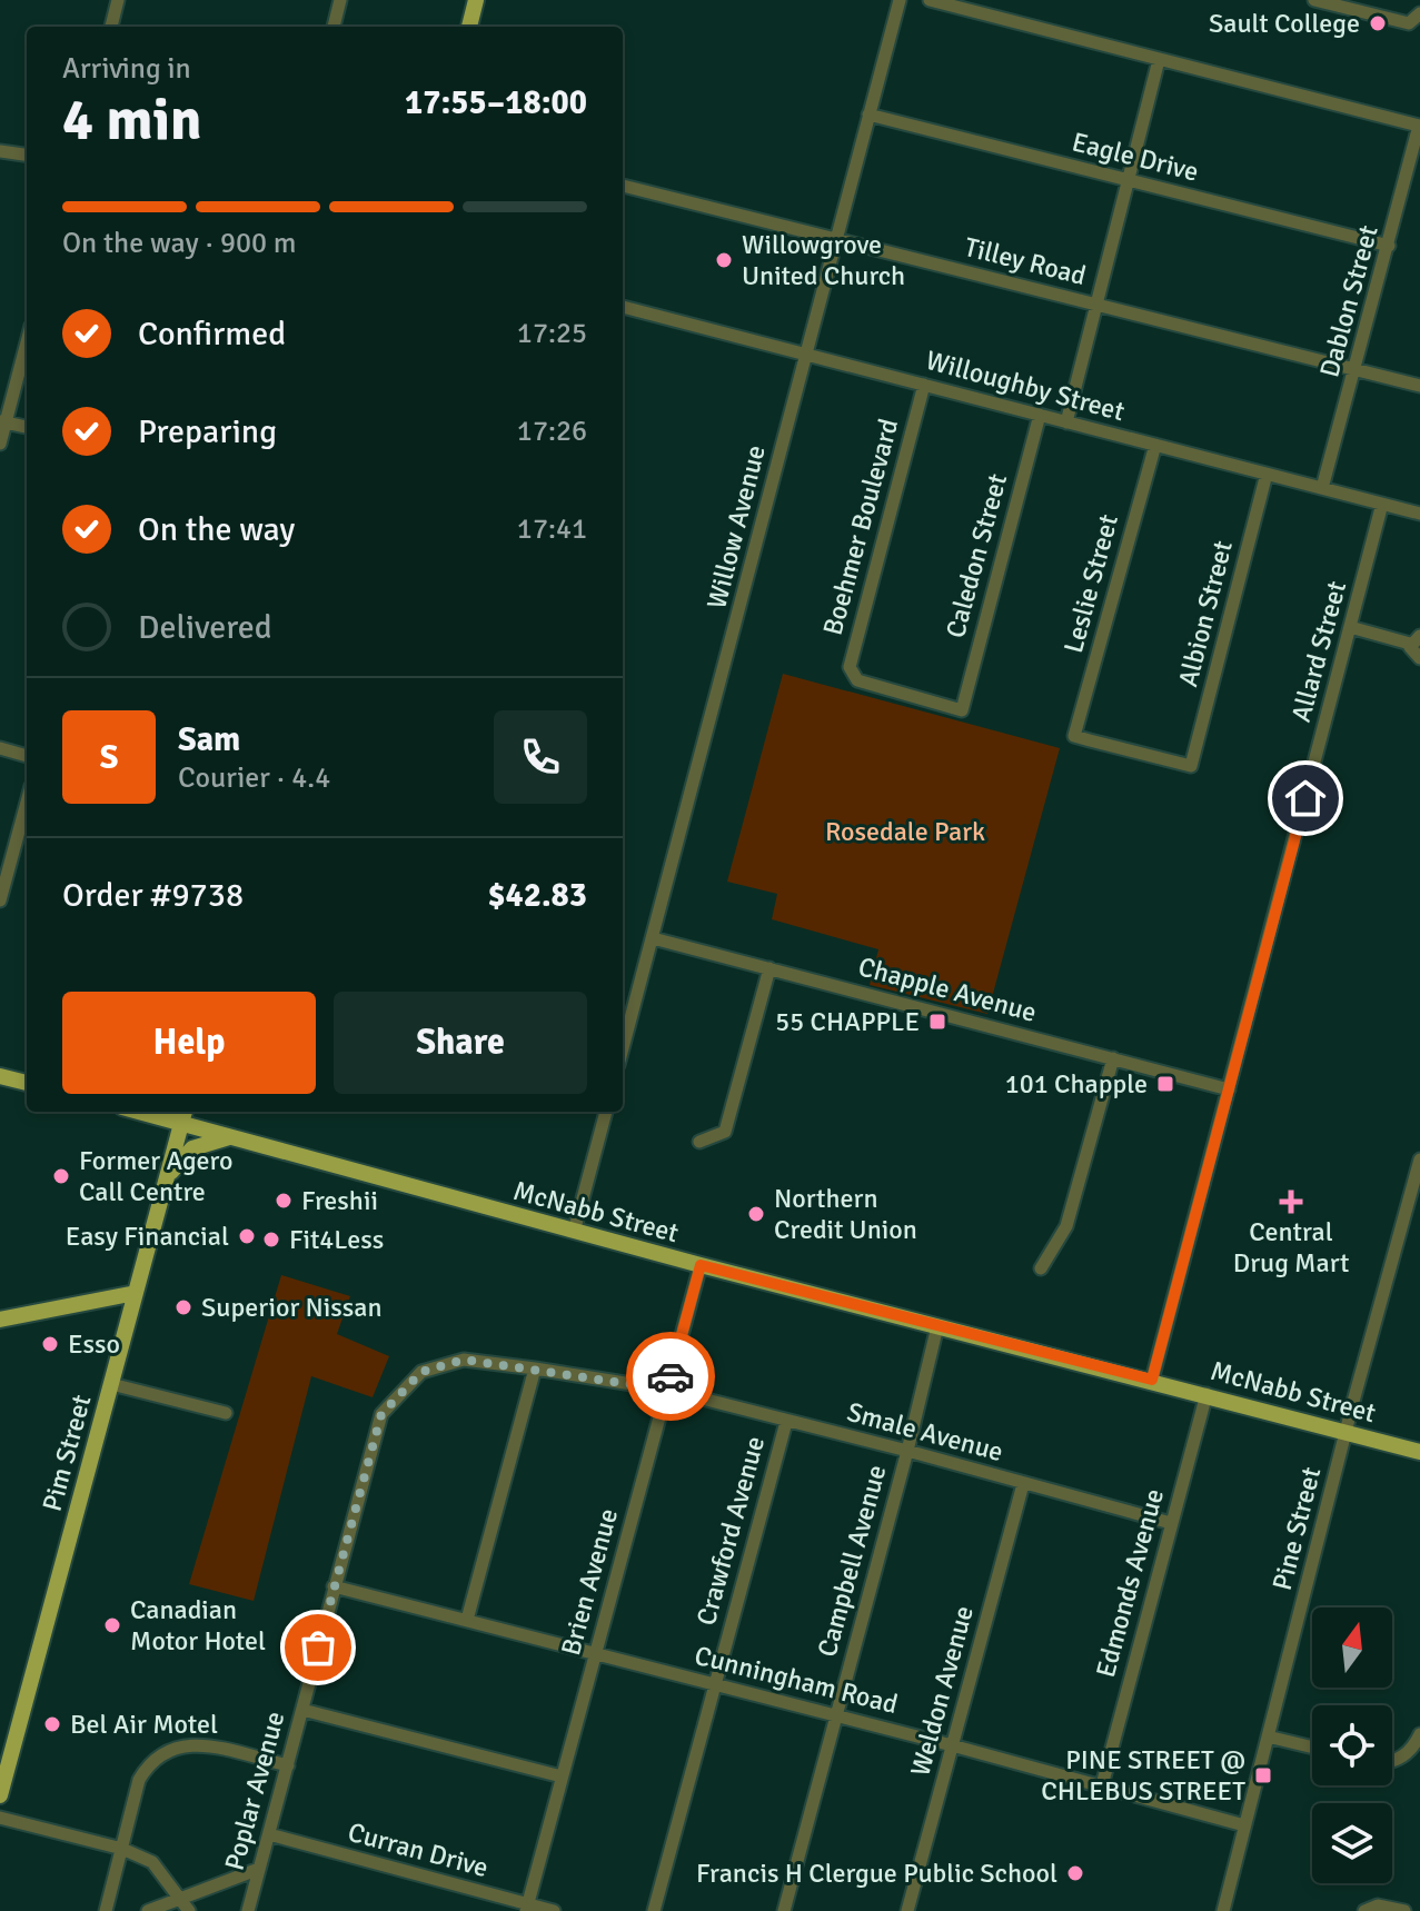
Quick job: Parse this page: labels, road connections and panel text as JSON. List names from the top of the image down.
{
  "streets": {
    "main road": ["McNabb Street", "Pim Street"],
    "street": [
      "Eagle Drive",
      "Tilley Road",
      "Dablon Street",
      "Willoughby Street",
      "Willow Avenue",
      "Boehmer Boulevard",
      "Caledon Street",
      "Leslie Street",
      "Albion Street",
      "Allard Street",
      "Chapple Avenue",
      "Smale Avenue",
      "Pine Street",
      "Crawford Avenue",
      "Campbell Avenue",
      "Brien Avenue",
      "Edmonds Avenue",
      "Cunningham Road",
      "Weldon Avenue",
      "Poplar Avenue",
      "Curran Drive"
    ]
  },
  "crossings": [
    ["Eagle Drive", "Dablon Street"],
    ["Eagle Drive", "Willow Avenue"],
    ["Tilley Road", "Dablon Street"],
    ["Tilley Road", "Willow Avenue"],
    ["Dablon Street", "Willoughby Street"],
    ["Willoughby Street", "Willow Avenue"],
    ["Willoughby Street", "Boehmer Boulevard"],
    ["Willoughby Street", "Caledon Street"],
    ["Willoughby Street", "Leslie Street"],
    ["Willoughby Street", "Albion Street"],
    ["Willoughby Street", "Allard Street"],
    ["Willow Avenue", "Chapple Avenue"],
    ["Boehmer Boulevard", "Caledon Street"],
    ["Leslie Street", "Albion Street"],
    ["Allard Street", "Chapple Avenue"],
    ["Allard Street", "McNabb Street"],
    ["McNabb Street", "Pim Street"],
    ["McNabb Street", "Pine Street"],
    ["McNabb Street", "Campbell Avenue"],
    ["McNabb Street", "Brien Avenue"],
    ["McNabb Street", "Edmonds Avenue"],
    ["Smale Avenue", "Crawford Avenue"],
    ["Smale Avenue", "Campbell Avenue"],
    ["Smale Avenue", "Brien Avenue"],
    ["Smale Avenue", "Edmonds Avenue"],
    ["Smale Avenue", "Weldon Avenue"],
    ["Smale Avenue", "Poplar Avenue"],
    ["Pine Street", "Cunningham Road"],
    ["Crawford Avenue", "Cunningham Road"],
    ["Campbell Avenue", "Cunningham Road"],
    ["Brien Avenue", "Cunningham Road"],
    ["Brien Avenue", "Poplar Avenue"],
    ["Brien Avenue", "Curran Drive"],
    ["Edmonds Avenue", "Cunningham Road"],
    ["Cunningham Road", "Weldon Avenue"],
    ["Cunningham Road", "Poplar Avenue"],
    ["Poplar Avenue", "Curran Drive"]
  ],
  "parks": ["Rosedale Park"],
  "places": {
    "other": [
      "Sault College",
      "Willowgrove United Church",
      "Former Agero Call Centre",
      "Freshii",
      "Northern Credit Union",
      "Easy Financial",
      "Fit4Less",
      "Superior Nissan",
      "Esso",
      "Canadian Motor Hotel",
      "Bel Air Motel",
      "Francis H Clergue Public School"
    ],
    "transit": ["55 CHAPPLE", "101 Chapple", "PINE STREET @ CHLEBUS STREET"],
    "health": ["Central Drug Mart"]
  },
  "north": "top",
  "page": {
    "heading": ["4 min", "Arriving in", "17:55–18:00"],
    "panel": [
      "Sam",
      "Courier · 4.4",
      "Order #9738",
      "$42.83"
    ],
    "bar": "On the way · 900 m",
    "list": [
      ["Confirmed", "17:25"],
      ["Preparing", "17:26"],
      ["On the way", "17:41"],
      "Delivered"
    ],
    "round": "S",
    "buttons": ["Help", "Share"]
  }
}
